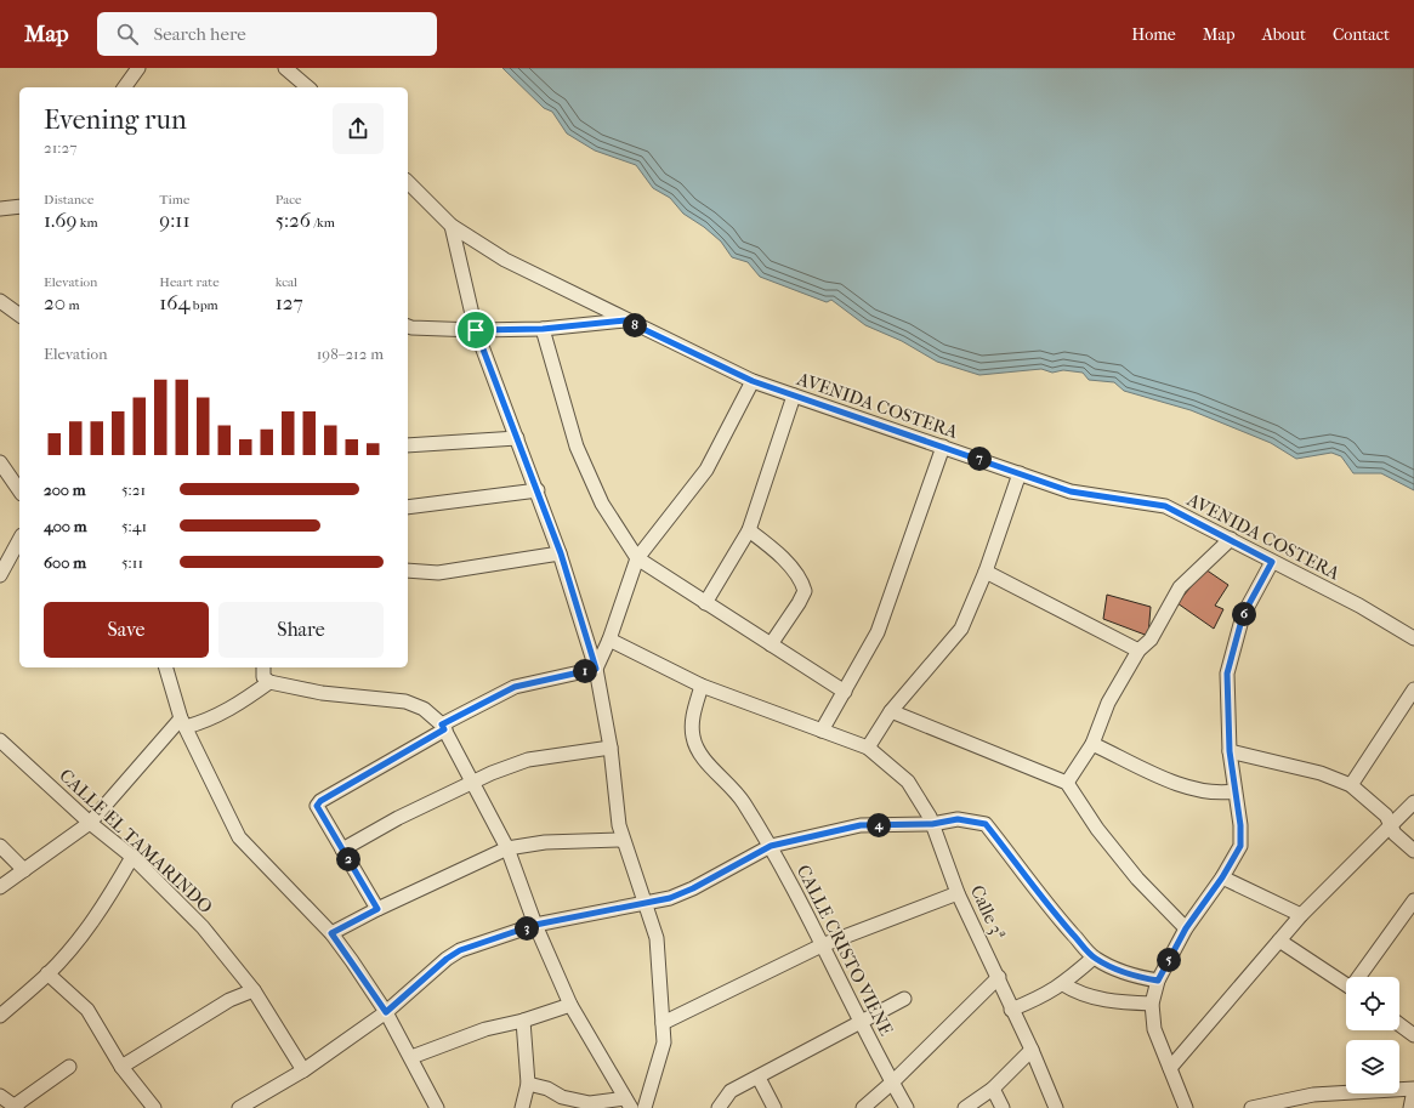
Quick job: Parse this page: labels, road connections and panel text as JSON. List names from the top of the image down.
{
  "streets": {
    "street": [
      "AVENIDA COSTERA",
      "CALLE EL TAMARINDO",
      "Calle 3ª",
      "CALLE CRISTO VIENE"
    ]
  },
  "page": {
    "header": "Map",
    "search": "Search here",
    "nav": [
      "Home",
      "Map",
      "About",
      "Contact"
    ],
    "heading": ["Evening run", "21:27"],
    "stats": [
      ["Distance", "1.69 km"],
      ["Time", "9:11"],
      ["Pace", "5:26 /km"],
      ["Elevation", "20 m"],
      ["Heart rate", "164 bpm"],
      ["kcal", "127"]
    ],
    "pins": [
      "8",
      "7",
      "6",
      "1",
      "4",
      "2",
      "3",
      "5"
    ],
    "chart": ["Elevation", "198–212 m"],
    "list": [
      {
        "name": "200 m",
        "note": "5:21"
      },
      {
        "name": "400 m",
        "note": "5:41"
      },
      {
        "name": "600 m",
        "note": "5:11"
      }
    ],
    "buttons": ["Save", "Share"]
  }
}
